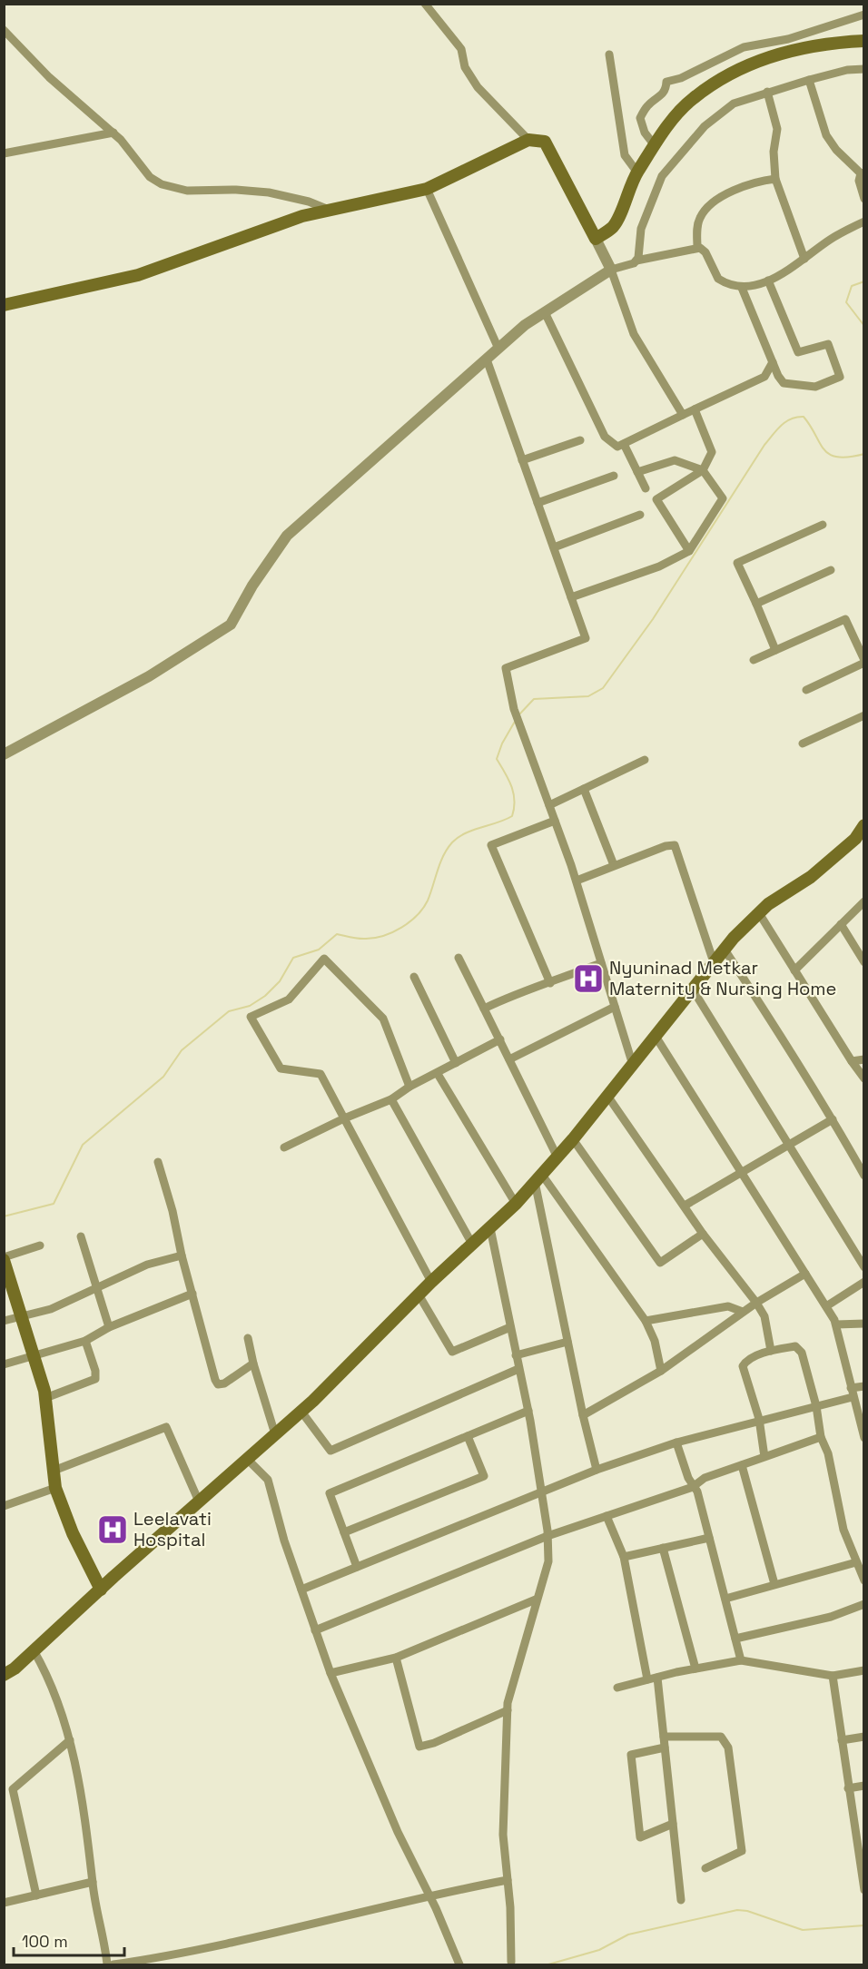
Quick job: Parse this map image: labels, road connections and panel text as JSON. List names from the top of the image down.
{
  "places": {
    "hospital": ["Nyuninad Metkar Maternity & Nursing Home", "Leelavati Hospital"]
  },
  "scale_bar": "100 m"
}
